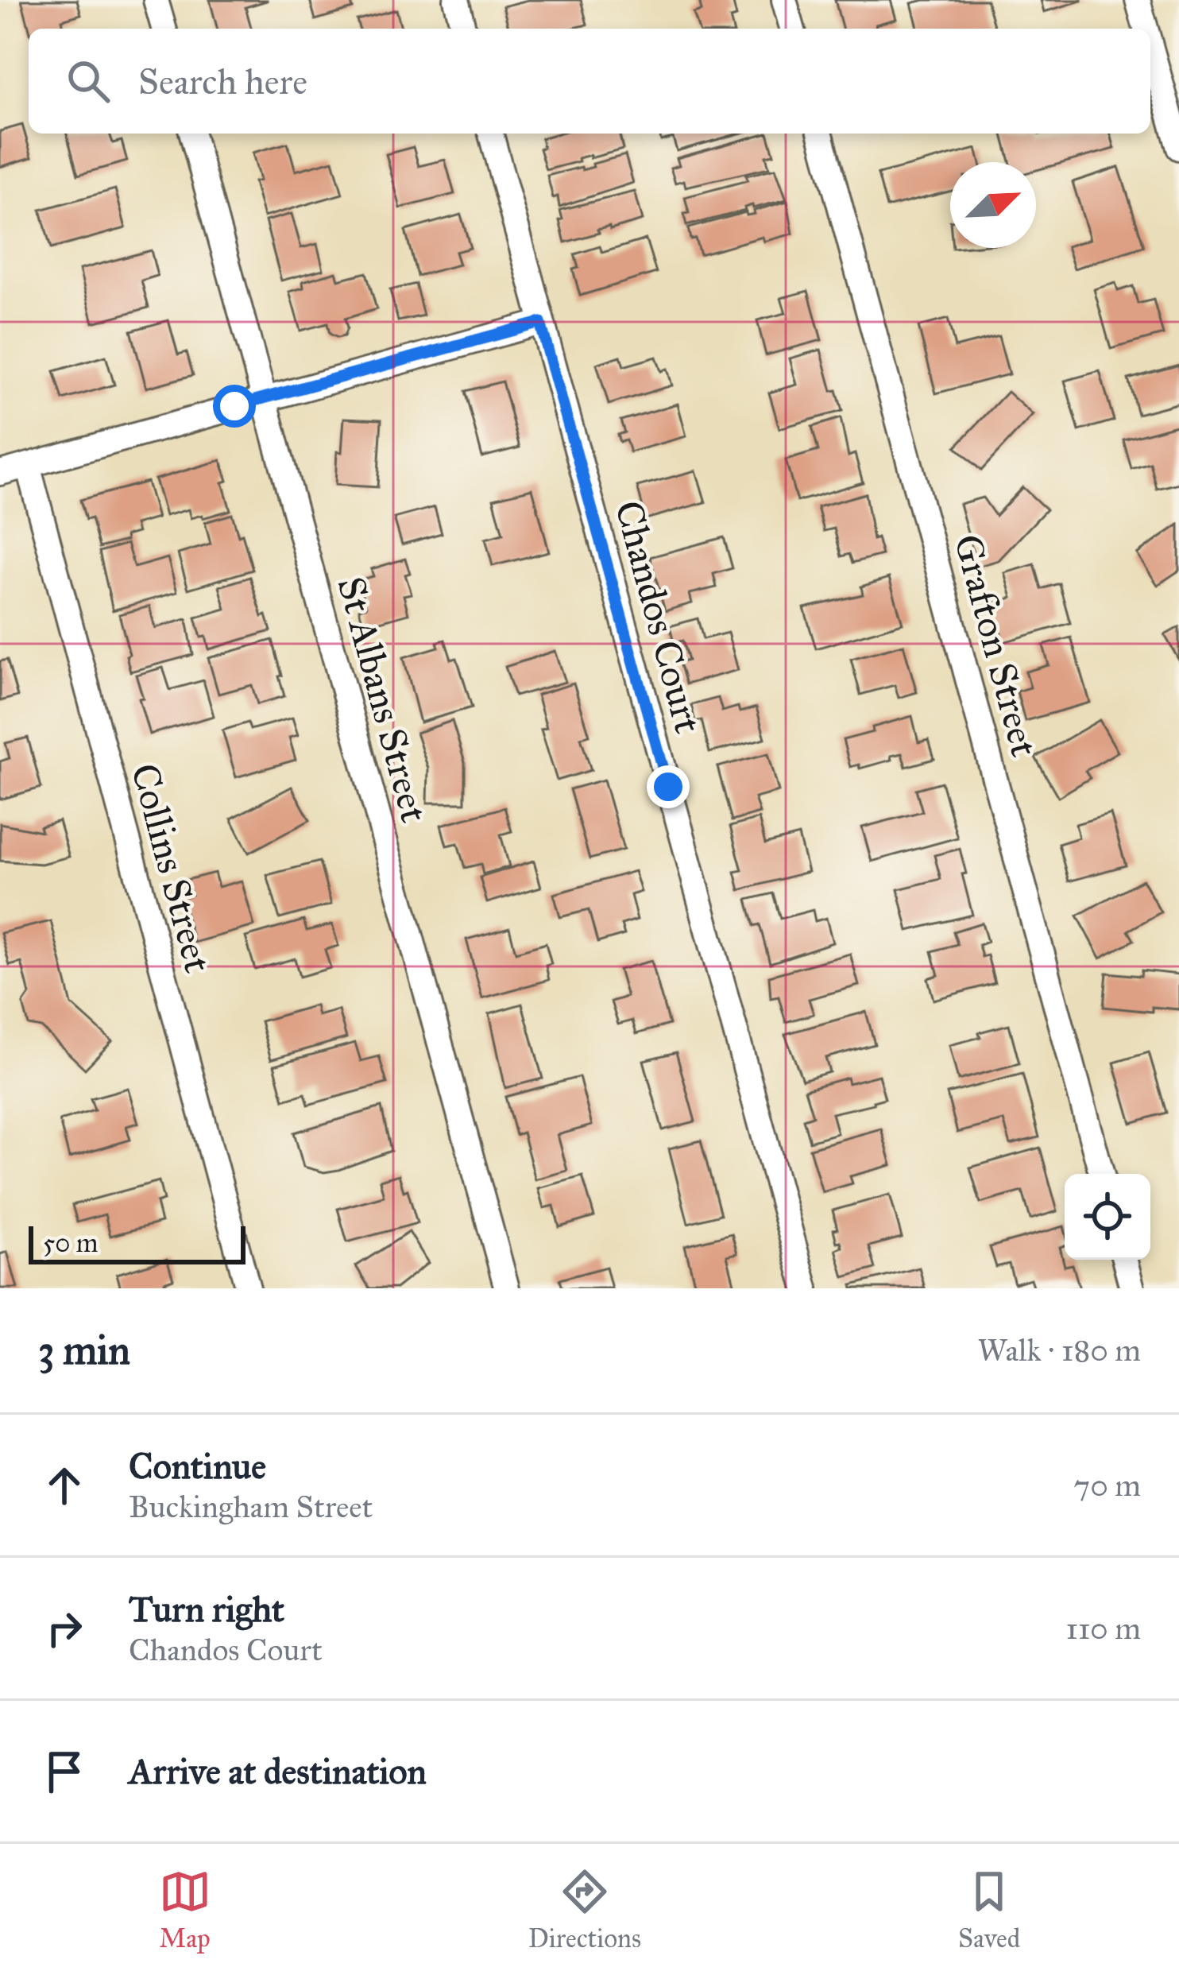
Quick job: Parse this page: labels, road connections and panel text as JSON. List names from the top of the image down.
{
  "streets": {
    "street": [
      "Chandos Court",
      "Grafton Street",
      "St Albans Street",
      "Collins Street"
    ]
  },
  "scale_bar": "50 m",
  "north": "top right",
  "page": {
    "search": "Search here",
    "scale": "50 m",
    "heading": ["3 min", "Walk · 180 m"],
    "list": [
      ["Continue", "Buckingham Street", "70 m"],
      ["Turn right", "Chandos Court", "110 m"],
      "Arrive at destination"
    ],
    "nav": ["Map", "Directions", "Saved"]
  }
}
